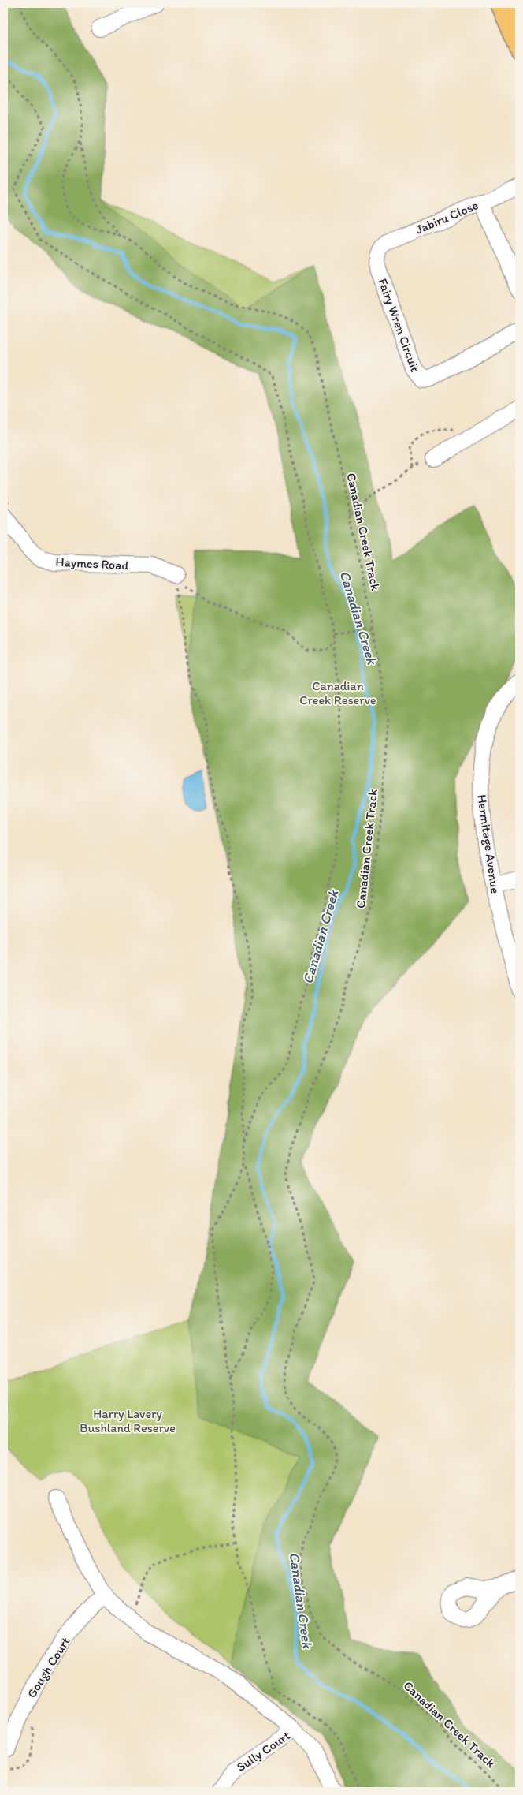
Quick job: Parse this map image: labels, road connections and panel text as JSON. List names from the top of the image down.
{
  "streets": {
    "street": [
      "Jabiru Close",
      "Fairy Wren Circuit",
      "Haymes Road",
      "Hermitage Avenue",
      "Gough Court",
      "Sully Court"
    ],
    "path": ["Canadian Creek Track"]
  },
  "crossings": [
    ["Jabiru Close", "Fairy Wren Circuit"]
  ],
  "water": ["Canadian Creek"],
  "parks": ["Canadian Creek Reserve", "Harry Lavery Bushland Reserve"]
}
